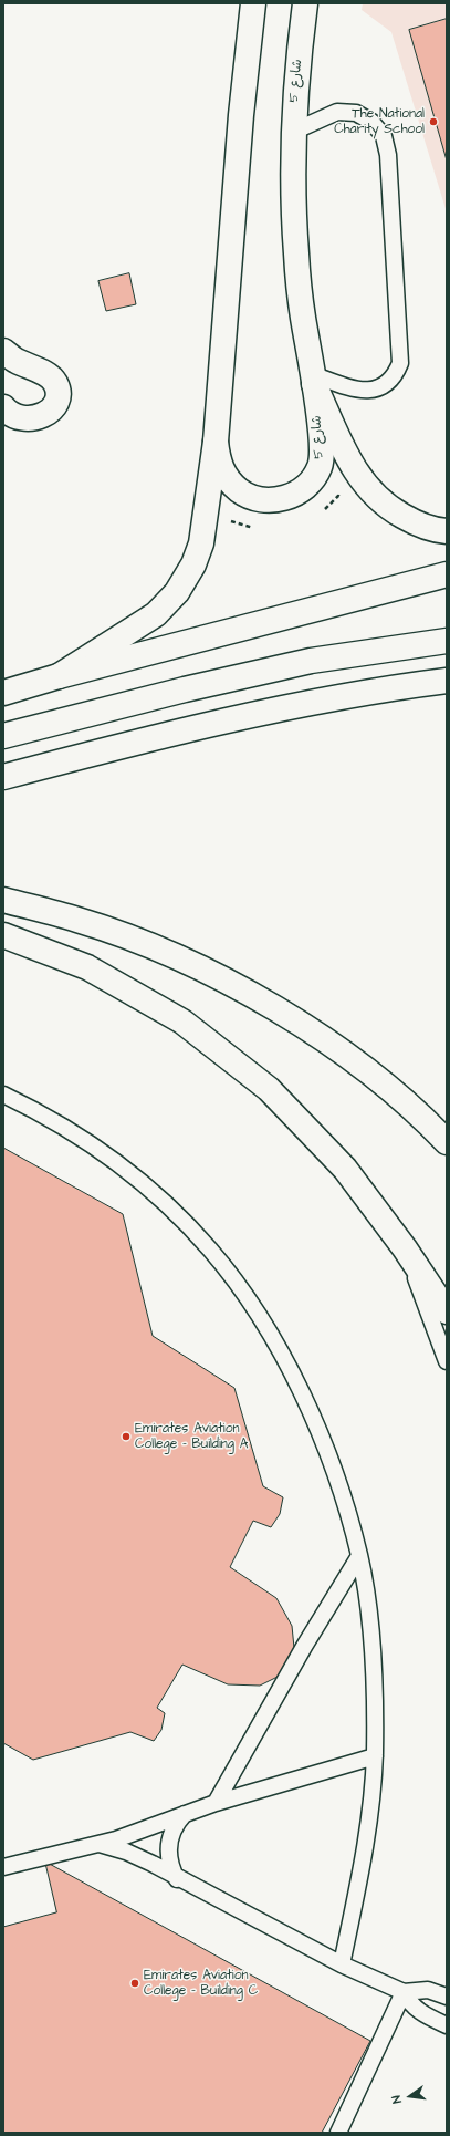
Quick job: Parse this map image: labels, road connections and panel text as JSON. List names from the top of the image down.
{
  "streets": {
    "main road": ["شارع 5"]
  },
  "places": ["The National Charity School", "Emirates Aviation College - Building A", "Emirates Aviation College - Building C"],
  "north": "left"
}
